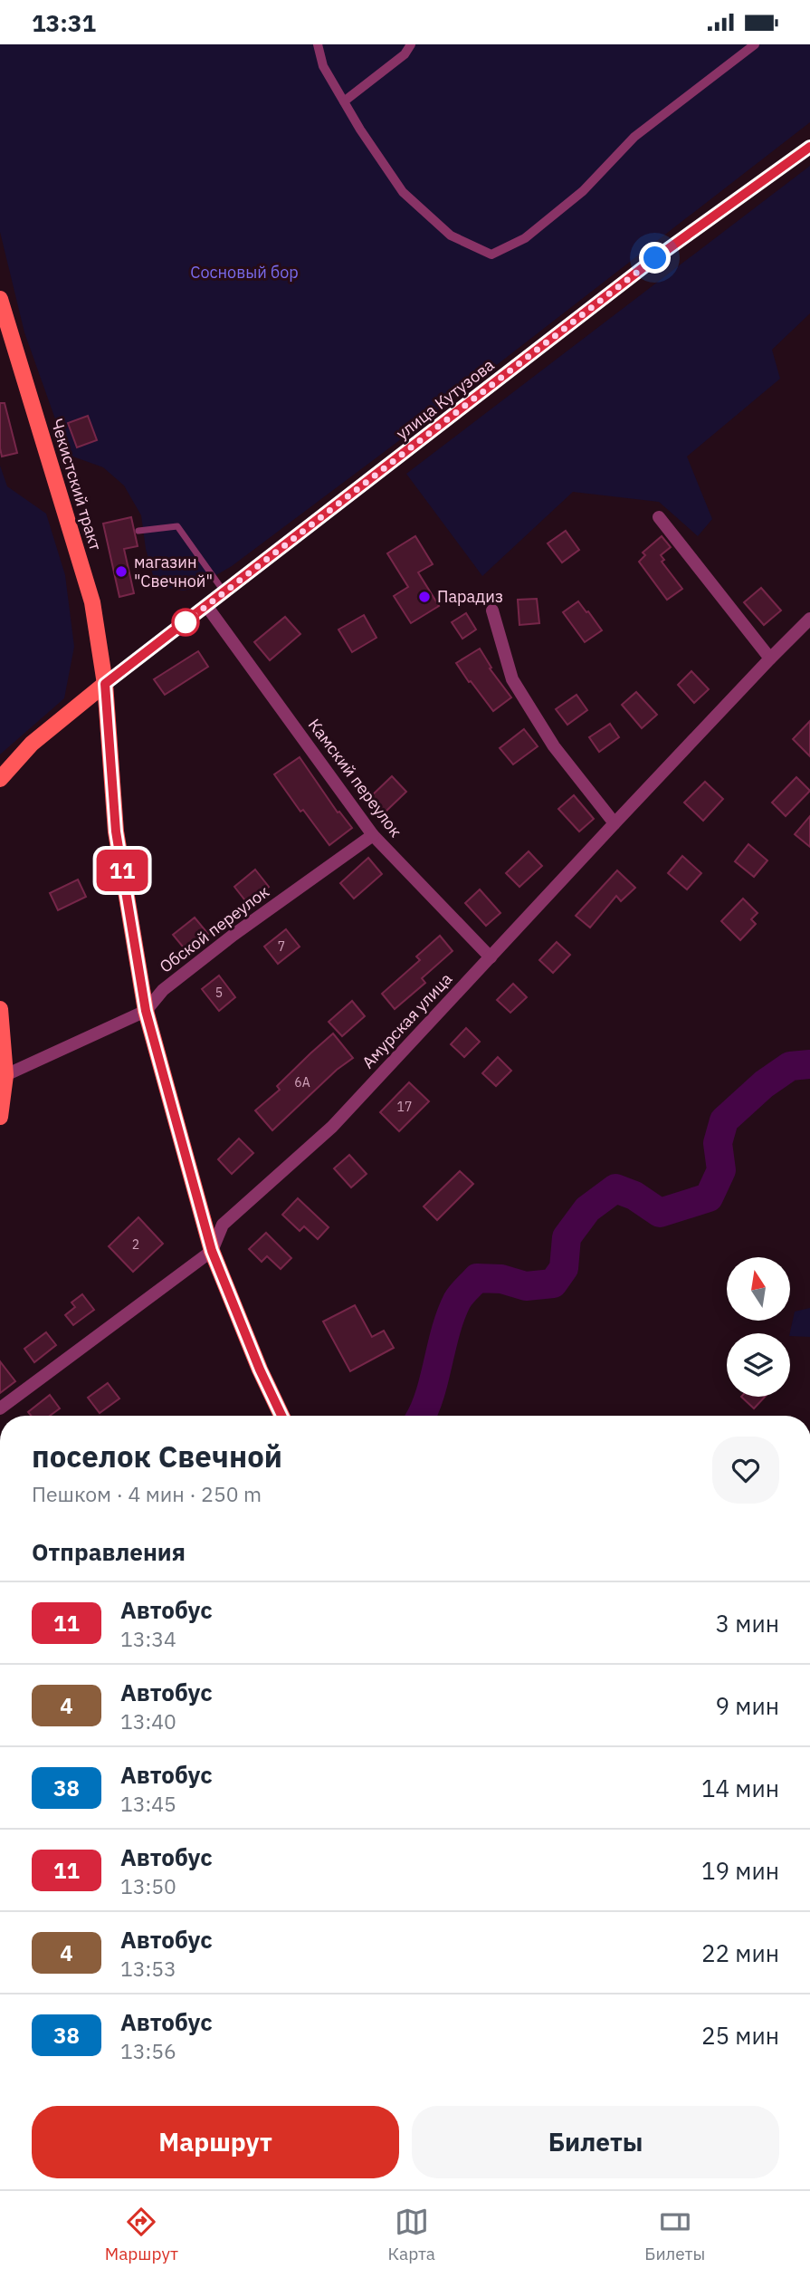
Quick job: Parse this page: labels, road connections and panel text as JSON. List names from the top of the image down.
{
  "streets": {
    "main road": ["Чекистский тракт"],
    "street": [
      "улица Кутузова",
      "Камский переулок",
      "Обской переулок",
      "Амурская улица"
    ]
  },
  "crossings": [
    ["улица Кутузова", "Чекистский тракт"],
    ["улица Кутузова", "Камский переулок"],
    ["Чекистский тракт", "Обской переулок"],
    ["Чекистский тракт", "Амурская улица"],
    ["Камский переулок", "Обской переулок"],
    ["Камский переулок", "Амурская улица"]
  ],
  "parks": ["Сосновый бор"],
  "places": ["магазин \"Свечной\"", "Парадиз"],
  "lines": ["bus line 11"],
  "house_numbers": [
    "7",
    "5",
    "6А",
    "17",
    "2"
  ],
  "north": "top",
  "page": {
    "status": "13:31",
    "on_map": "11",
    "heading": [
      ["поселок Свечной", "Пешком · 4 мин · 250 m"],
      "Отправления"
    ],
    "list": [
      {
        "mark": "11",
        "name": "Автобус",
        "note": "13:34",
        "value": "3 мин"
      },
      {
        "mark": "4",
        "name": "Автобус",
        "note": "13:40",
        "value": "9 мин"
      },
      {
        "mark": "38",
        "name": "Автобус",
        "note": "13:45",
        "value": "14 мин"
      },
      {
        "mark": "11",
        "name": "Автобус",
        "note": "13:50",
        "value": "19 мин"
      },
      {
        "mark": "4",
        "name": "Автобус",
        "note": "13:53",
        "value": "22 мин"
      },
      {
        "mark": "38",
        "name": "Автобус",
        "note": "13:56",
        "value": "25 мин"
      }
    ],
    "buttons": ["Маршрут", "Билеты"],
    "tabs": ["Маршрут", "Карта", "Билеты"]
  }
}
